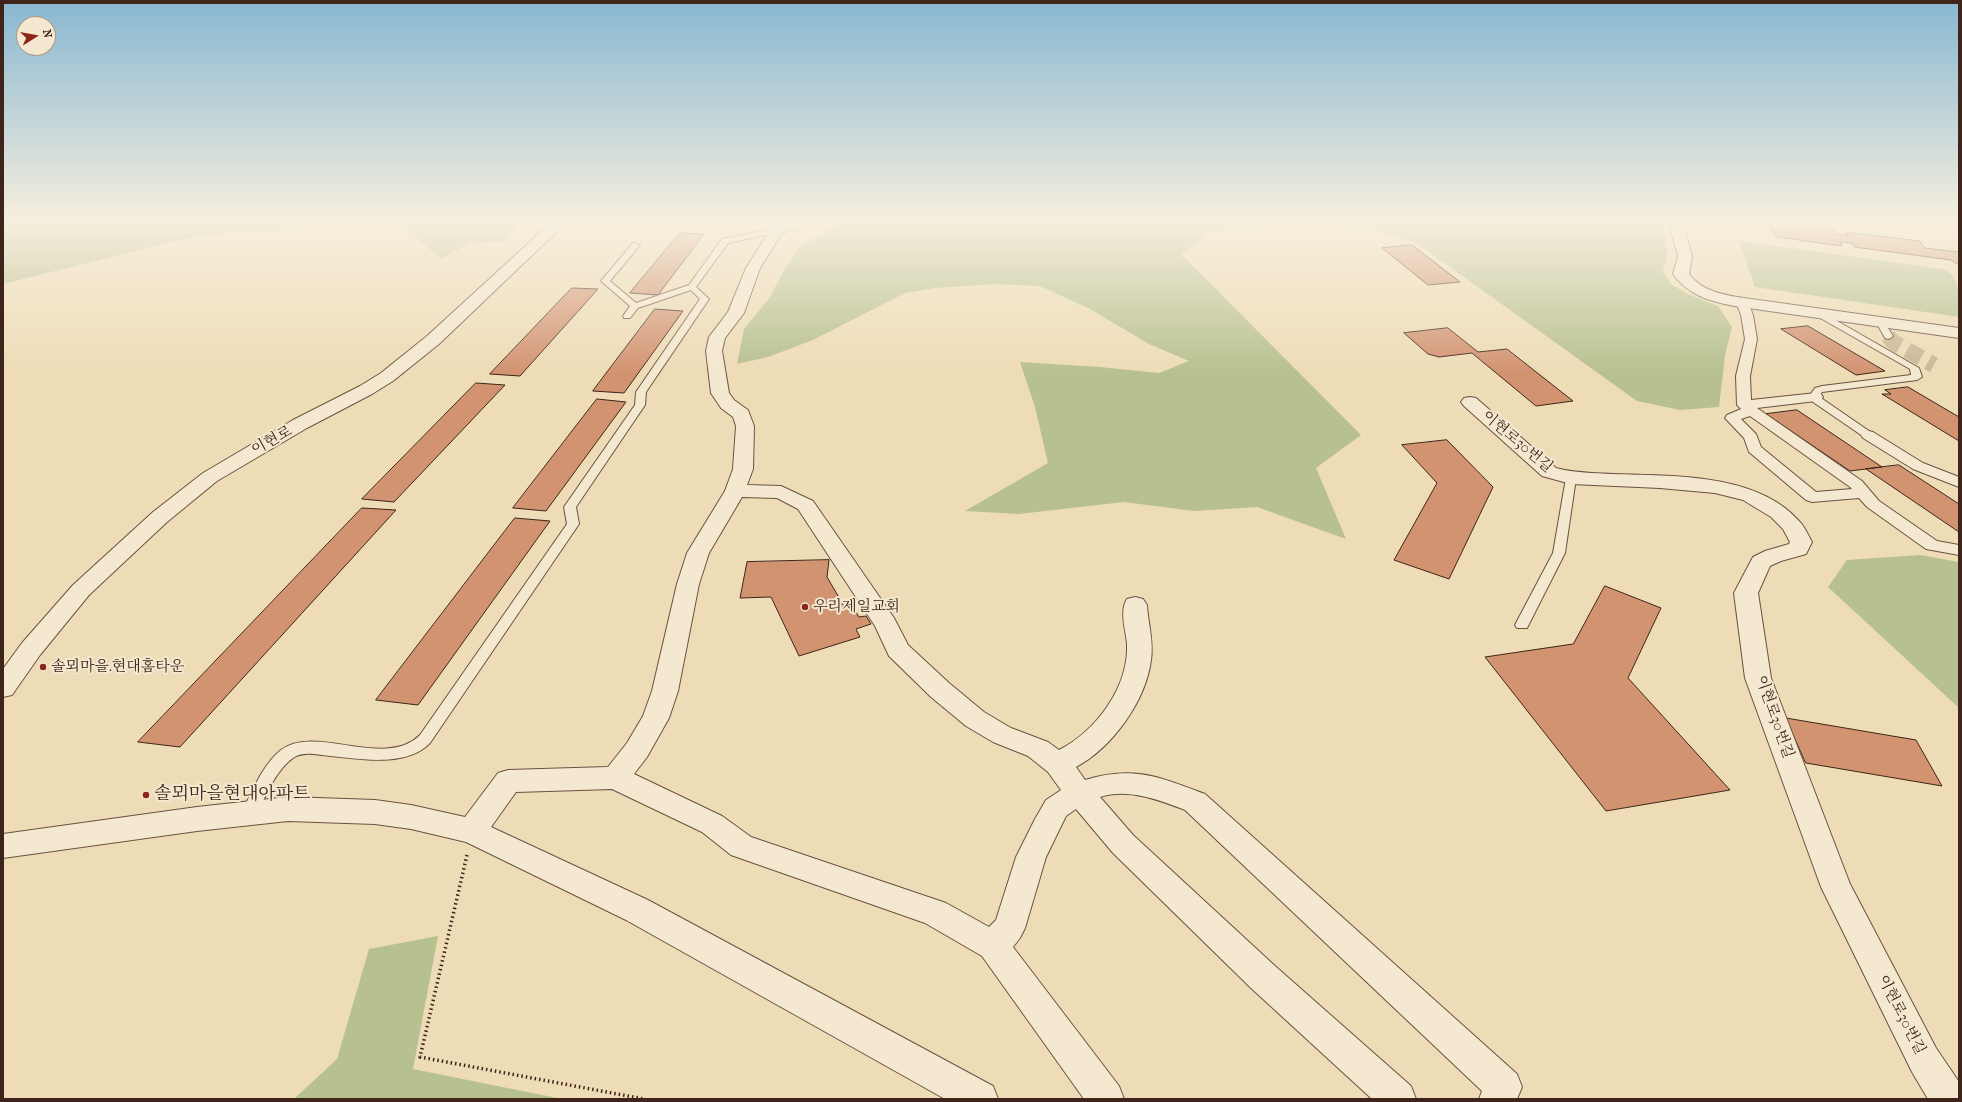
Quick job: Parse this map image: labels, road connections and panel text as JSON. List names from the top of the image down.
{
  "streets": {
    "street": ["이현로", "이현로30번길"]
  },
  "places": ["우리제일교회", "솔뫼마을.현대홈타운", "솔뫼마을현대아파트"],
  "north": "right"
}
